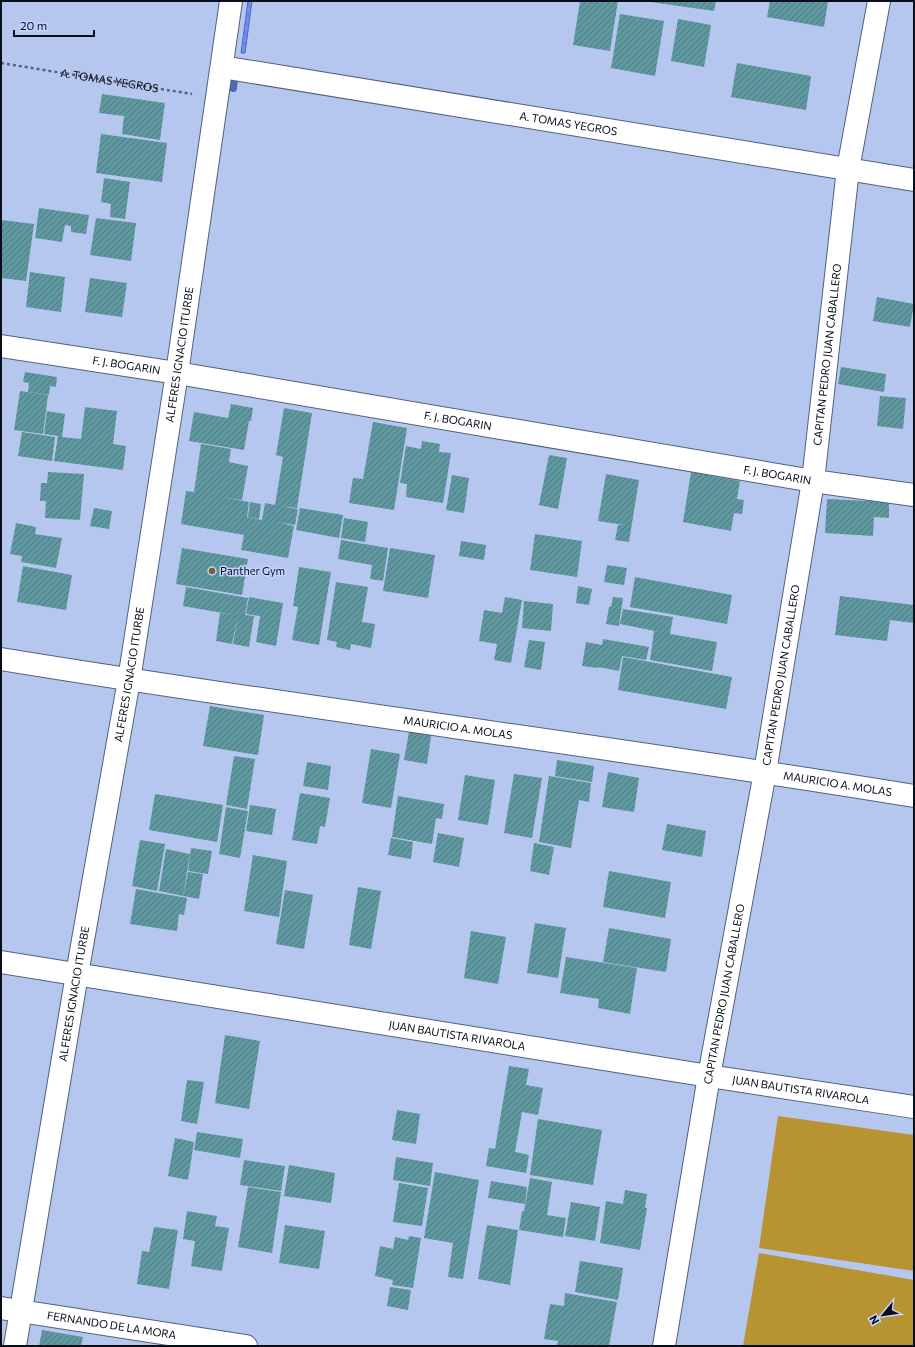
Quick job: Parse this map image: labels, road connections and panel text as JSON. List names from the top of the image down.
{
  "streets": {
    "street": [
      "A. TOMAS YEGROS",
      "ALFERES IGNACIO ITURBE",
      "CAPITAN PEDRO JUAN CABALLERO",
      "F. J. BOGARIN",
      "MAURICIO A. MOLAS",
      "JUAN BAUTISTA RIVAROLA",
      "FERNANDO DE LA MORA"
    ]
  },
  "crossings": [
    ["A. TOMAS YEGROS", "ALFERES IGNACIO ITURBE"],
    ["A. TOMAS YEGROS", "CAPITAN PEDRO JUAN CABALLERO"],
    ["ALFERES IGNACIO ITURBE", "F. J. BOGARIN"],
    ["ALFERES IGNACIO ITURBE", "MAURICIO A. MOLAS"],
    ["ALFERES IGNACIO ITURBE", "JUAN BAUTISTA RIVAROLA"],
    ["ALFERES IGNACIO ITURBE", "FERNANDO DE LA MORA"],
    ["CAPITAN PEDRO JUAN CABALLERO", "F. J. BOGARIN"],
    ["CAPITAN PEDRO JUAN CABALLERO", "MAURICIO A. MOLAS"],
    ["CAPITAN PEDRO JUAN CABALLERO", "JUAN BAUTISTA RIVAROLA"]
  ],
  "places": ["Panther Gym"],
  "scale_bar": "20 m",
  "north": "bottom left"
}
